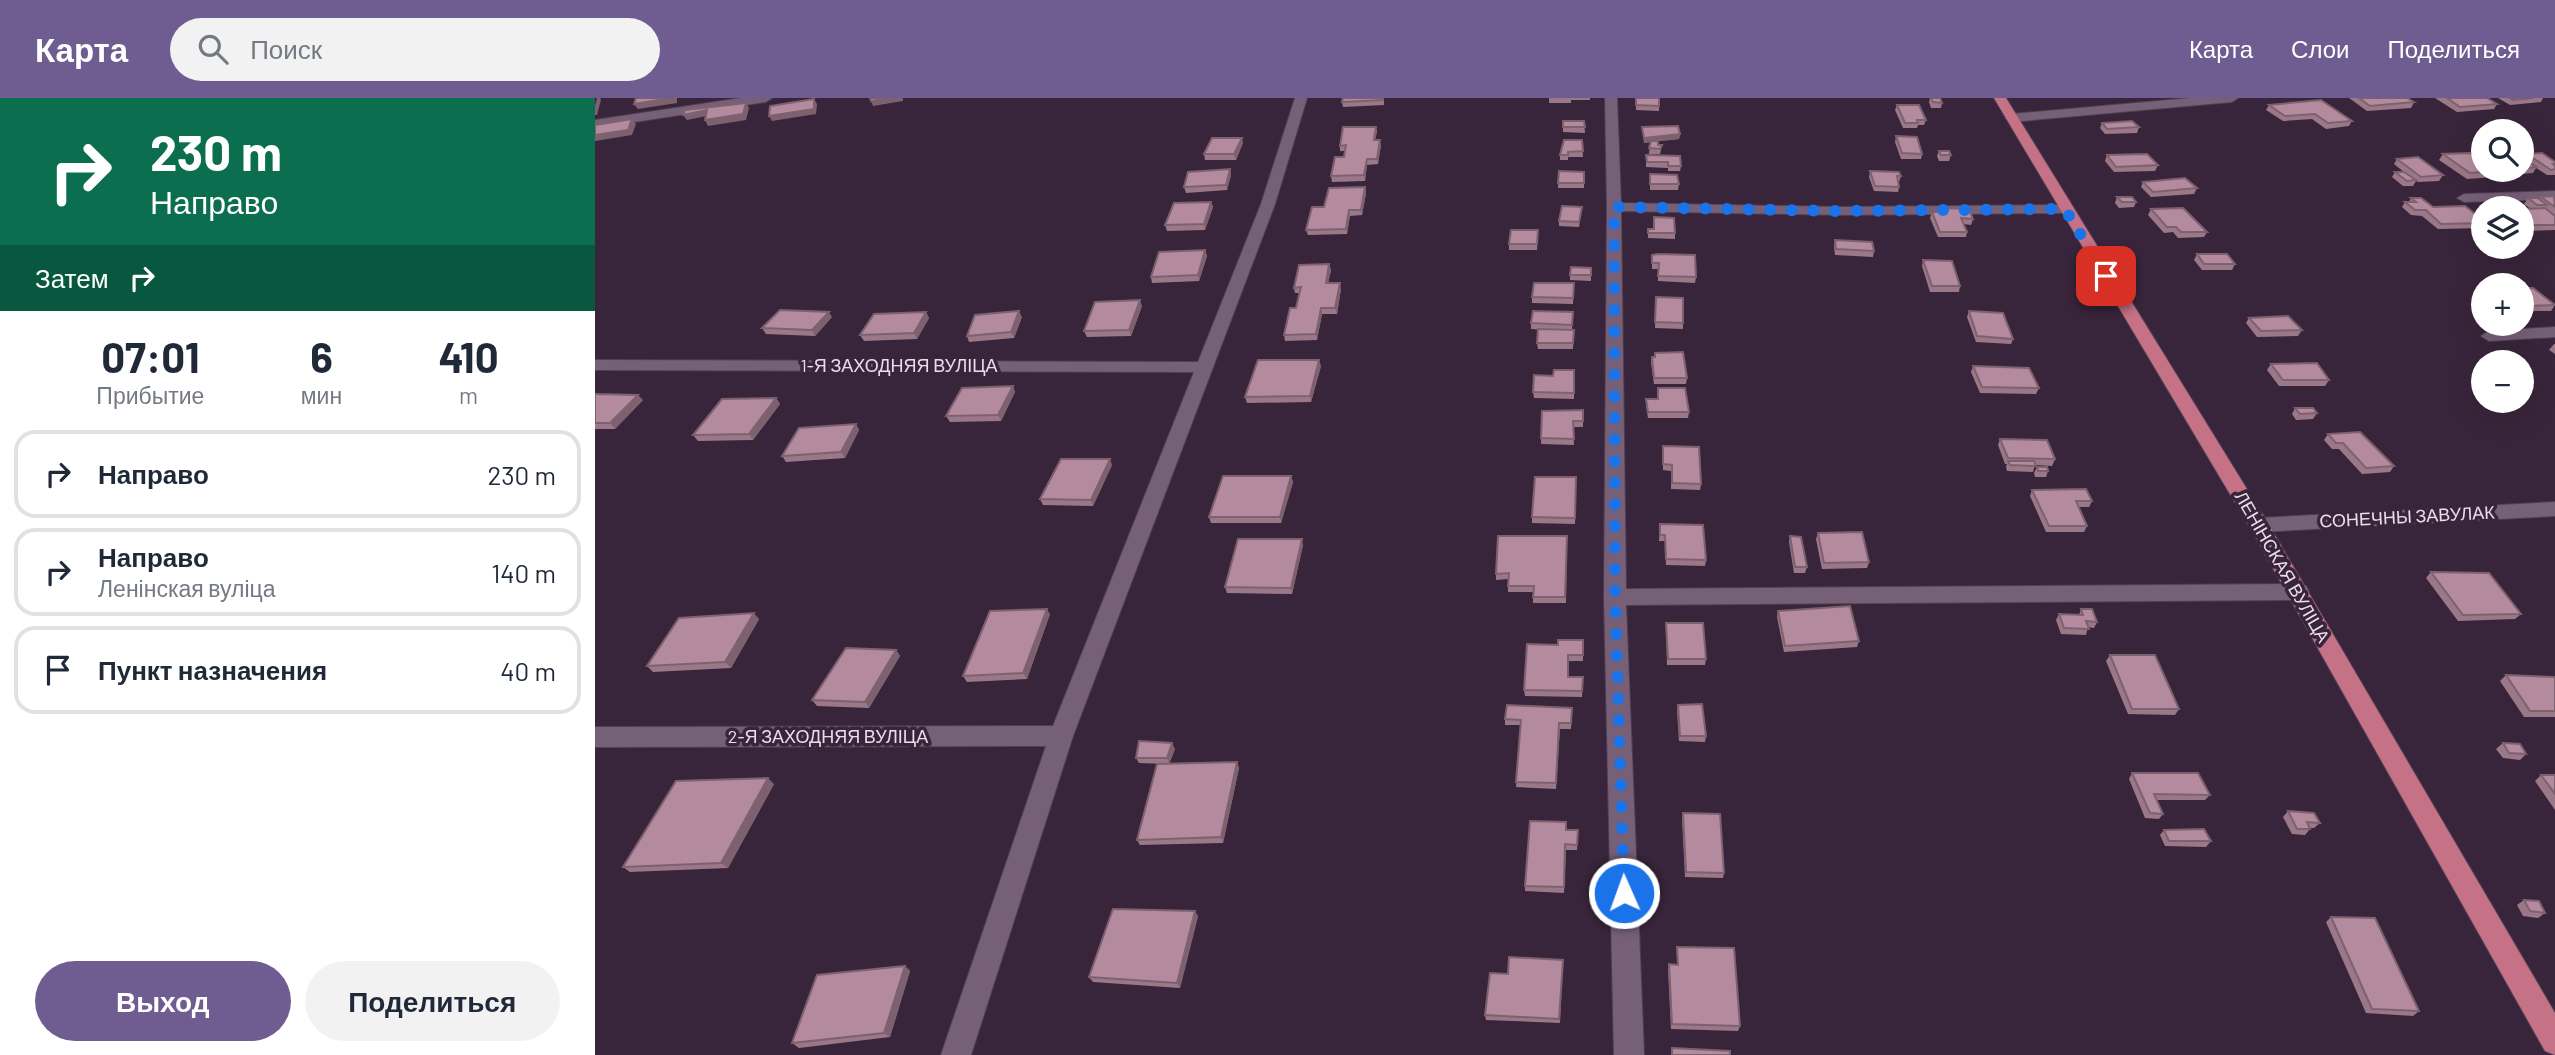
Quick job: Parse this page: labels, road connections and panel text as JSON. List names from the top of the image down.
{
  "streets": {
    "main road": ["ЛЕНІНСКАЯ ВУЛІЦА"],
    "street": ["1-Я ЗАХОДНЯЯ ВУЛІЦА", "СОНЕЧНЫ ЗАВУЛАК", "2-Я ЗАХОДНЯЯ ВУЛІЦА"]
  },
  "crossings": [
    ["СОНЕЧНЫ ЗАВУЛАК", "ЛЕНІНСКАЯ ВУЛІЦА"]
  ],
  "page": {
    "header": "Карта",
    "search": "Поиск",
    "nav": ["Карта", "Слои", "Поделиться"],
    "turn": ["230 m", "Направо"],
    "map_buttons": ["+", "−"],
    "then": "Затем",
    "eta": [
      "07:01",
      "Прибытие",
      "6",
      "мин",
      "410",
      "m"
    ],
    "list": [
      {
        "name": "Направо",
        "value": "230 m"
      },
      {
        "name": "Направо",
        "note": "Ленінская вуліца",
        "value": "140 m"
      },
      {
        "name": "Пункт назначения",
        "value": "40 m"
      }
    ],
    "buttons": ["Выход", "Поделиться"]
  }
}
